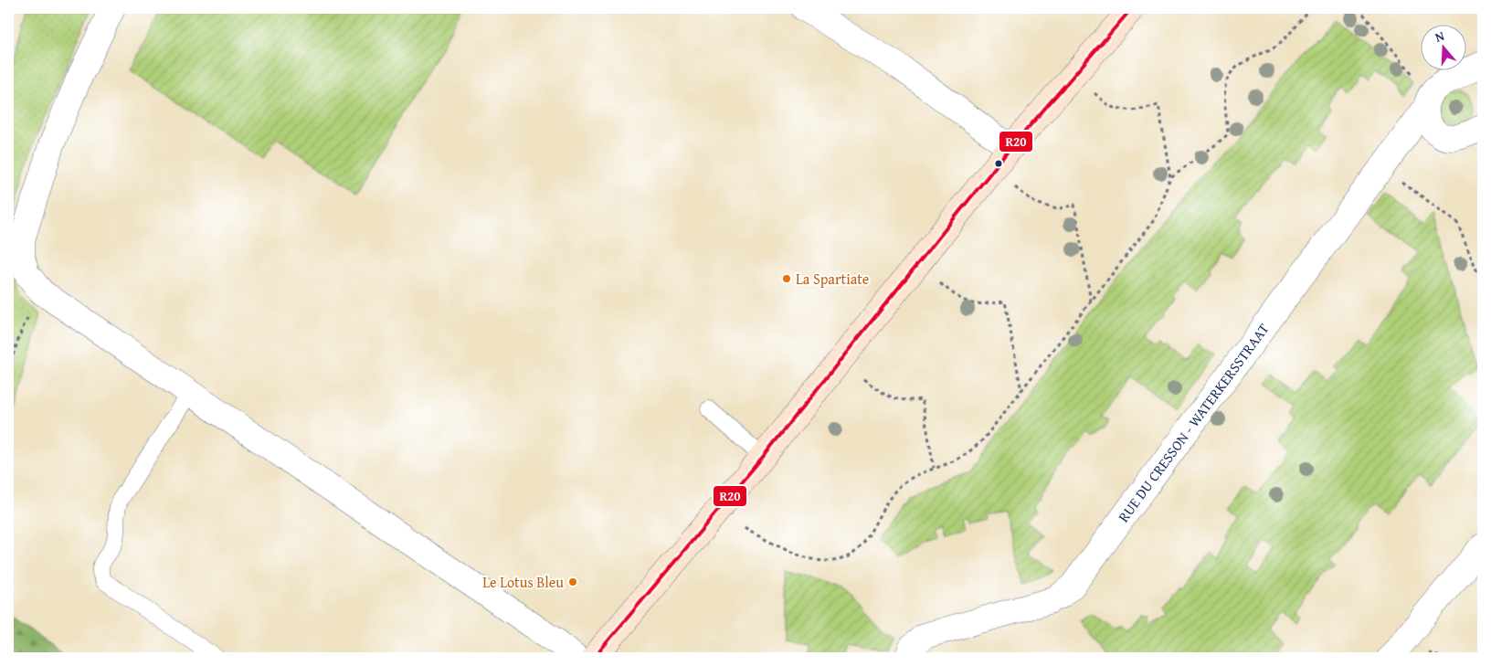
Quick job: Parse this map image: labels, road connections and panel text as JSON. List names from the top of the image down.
{
  "streets": {
    "street": ["RUE DU CRESSON - WATERKERSSTRAAT"]
  },
  "places": ["La Spartiate", "Le Lotus Bleu"],
  "lines": ["transit line R20"],
  "north": "top"
}
